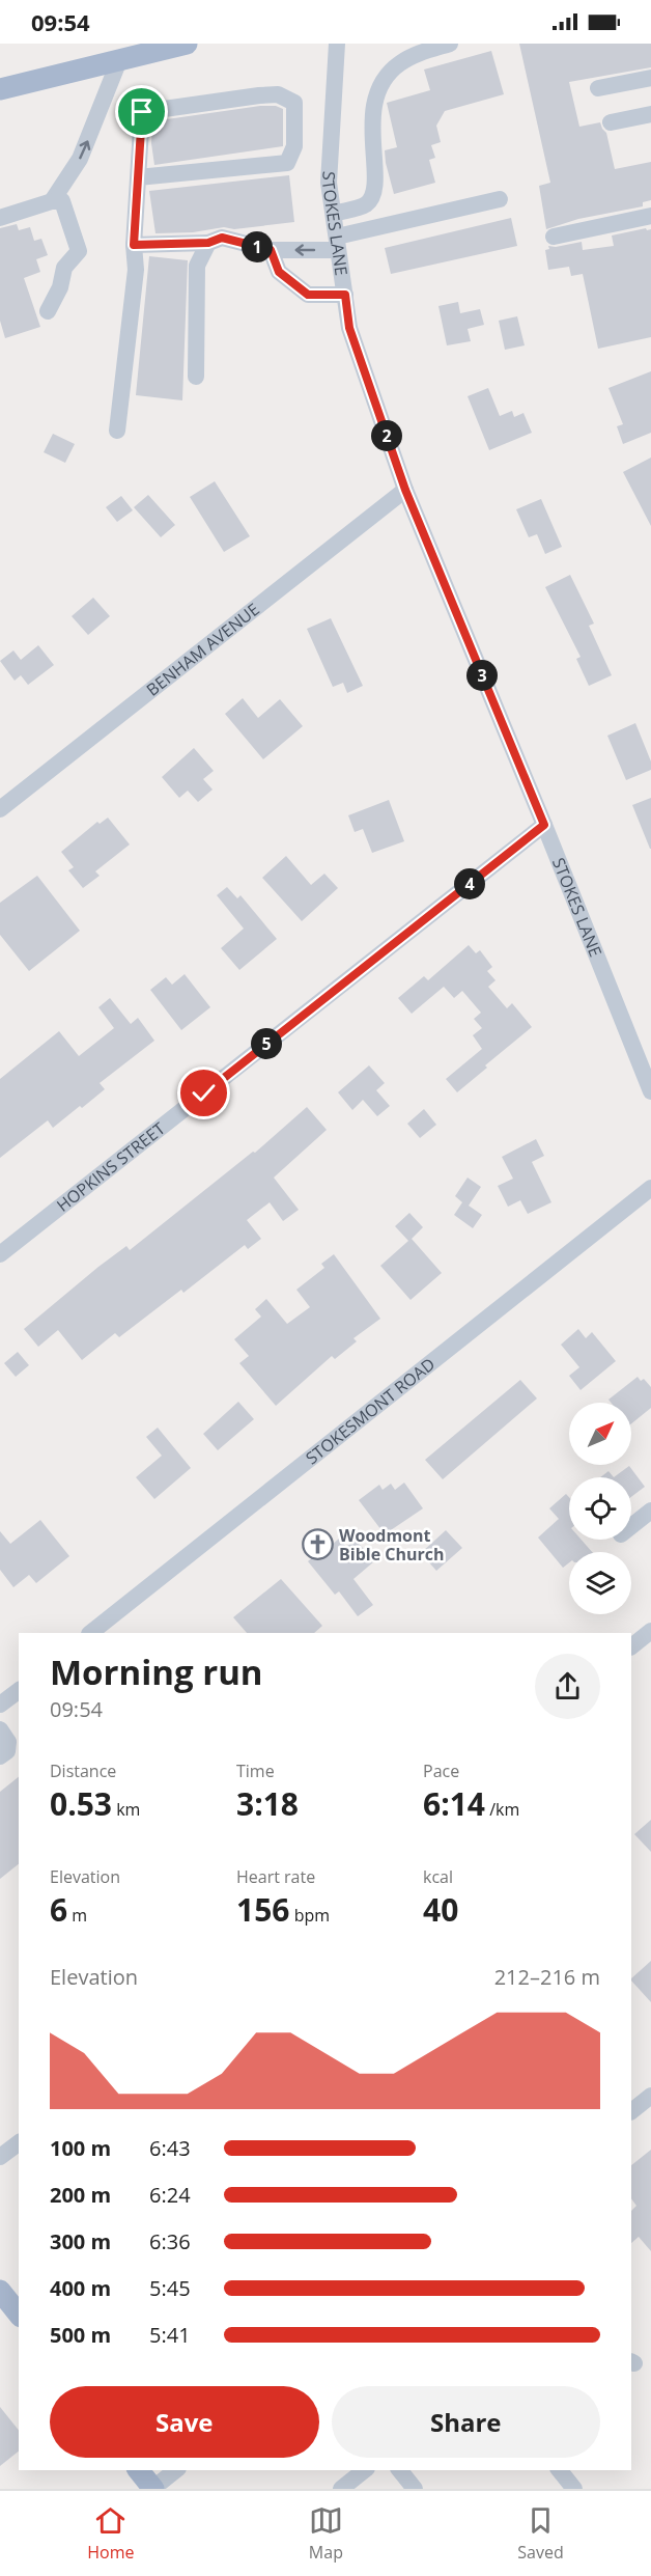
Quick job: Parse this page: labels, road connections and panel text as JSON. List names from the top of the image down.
{
  "streets": {
    "street": [
      "STOKES LANE",
      "BENHAM AVENUE",
      "HOPKINS STREET",
      "STOKESMONT ROAD"
    ]
  },
  "crossings": [
    ["STOKES LANE", "BENHAM AVENUE"],
    ["STOKES LANE", "HOPKINS STREET"]
  ],
  "places": {
    "church": ["Woodmont Bible Church"]
  },
  "north": "top right",
  "page": {
    "status": "09:54",
    "pins": [
      "1",
      "2",
      "3",
      "4",
      "5"
    ],
    "heading": ["Morning run", "09:54"],
    "stats": [
      ["Distance", "0.53 km"],
      ["Time", "3:18"],
      ["Pace", "6:14 /km"],
      ["Elevation", "6 m"],
      ["Heart rate", "156 bpm"],
      ["kcal", "40"]
    ],
    "chart": ["Elevation", "212–216 m"],
    "list": [
      {
        "name": "100 m",
        "note": "6:43"
      },
      {
        "name": "200 m",
        "note": "6:24"
      },
      {
        "name": "300 m",
        "note": "6:36"
      },
      {
        "name": "400 m",
        "note": "5:45"
      },
      {
        "name": "500 m",
        "note": "5:41"
      }
    ],
    "buttons": ["Save", "Share"],
    "tabs": ["Home", "Map", "Saved"]
  }
}
